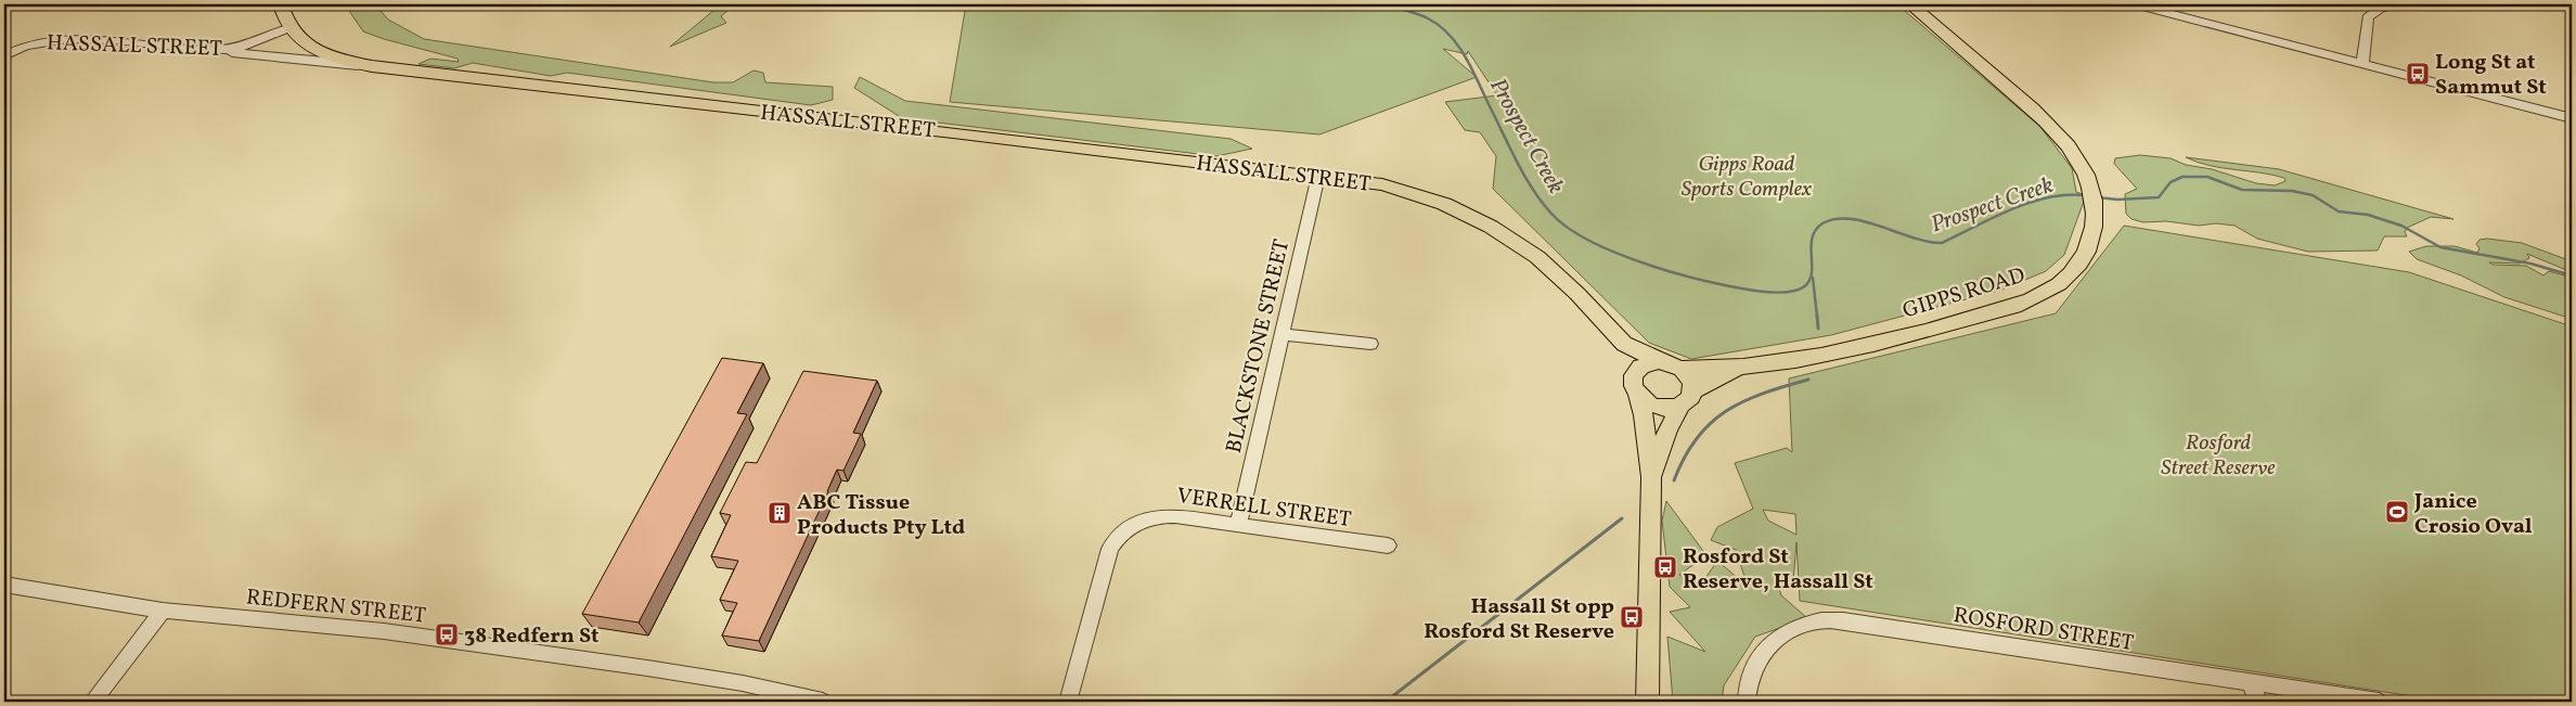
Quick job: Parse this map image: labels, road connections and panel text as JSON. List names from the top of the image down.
{
  "streets": {
    "main road": ["HASSALL STREET", "GIPPS ROAD"],
    "street": [
      "BLACKSTONE STREET",
      "VERRELL STREET",
      "REDFERN STREET",
      "ROSFORD STREET"
    ]
  },
  "crossings": [
    ["HASSALL STREET", "GIPPS ROAD"],
    ["HASSALL STREET", "BLACKSTONE STREET"],
    ["BLACKSTONE STREET", "VERRELL STREET"]
  ],
  "water": ["Prospect Creek"],
  "parks": ["Gipps Road Sports Complex", "Rosford Street Reserve"],
  "places": {
    "bus stop": [
      "Long St at Sammut St",
      "Rosford St Reserve, Hassall St",
      "Hassall St opp Rosford St Reserve",
      "38 Redfern St"
    ],
    "sports": ["Janice Crosio Oval"],
    "building": ["ABC Tissue Products Pty Ltd"]
  }
}
